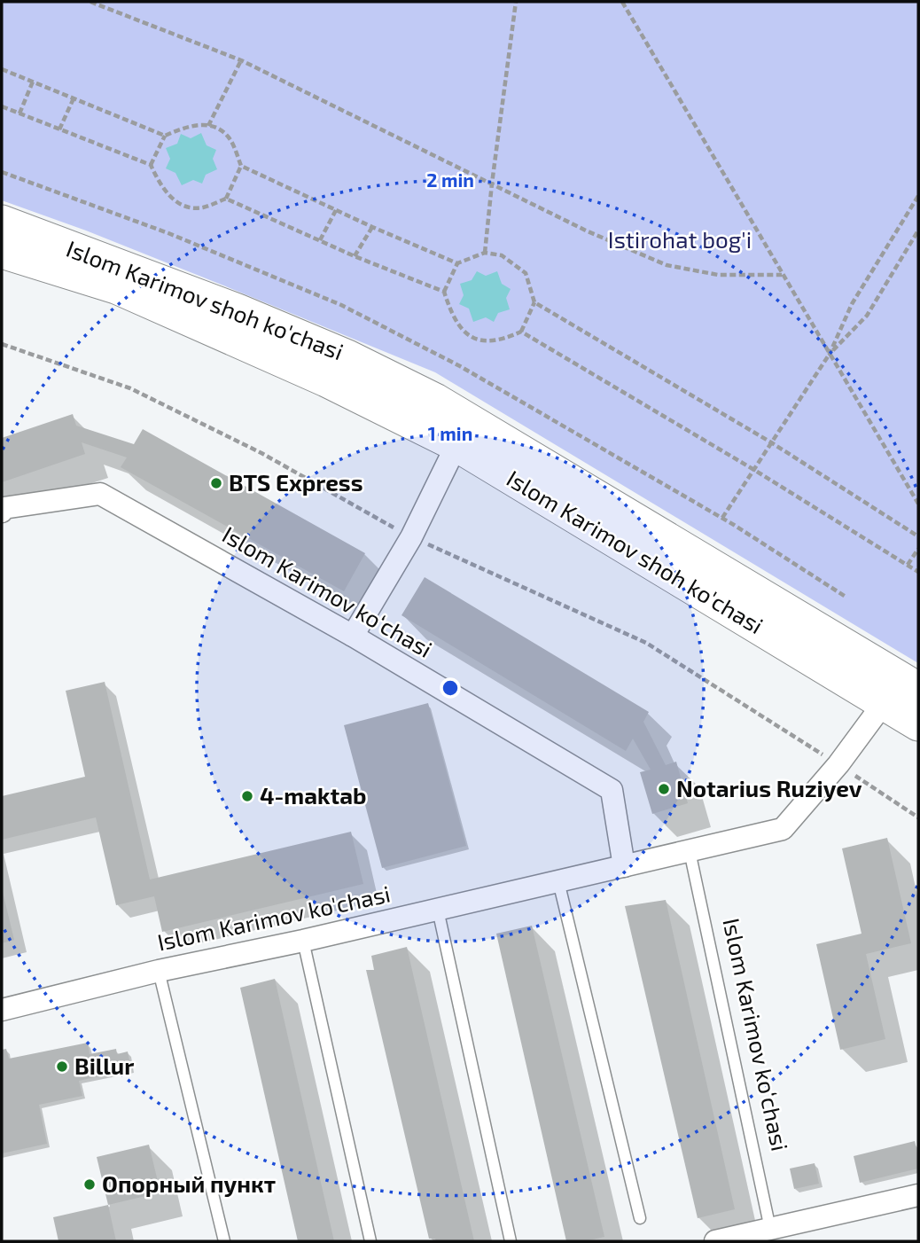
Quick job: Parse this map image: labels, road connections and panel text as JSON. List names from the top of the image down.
{
  "streets": {
    "main road": ["Islom Karimov shoh ko'chasi"],
    "street": ["Islom Karimov ko‘chasi", "Islom Karimov ko'chasi"]
  },
  "crossings": [
    ["Islom Karimov shoh ko'chasi", "Islom Karimov ko'chasi"],
    ["Islom Karimov ko‘chasi", "Islom Karimov ko'chasi"]
  ],
  "parks": ["Istirohat bog'i"],
  "places": [
    "BTS Express",
    "Notarius Ruziyev",
    "4-maktab",
    "Billur",
    "Опорный пункт"
  ],
  "rings": ["2 min", "1 min"]
}
